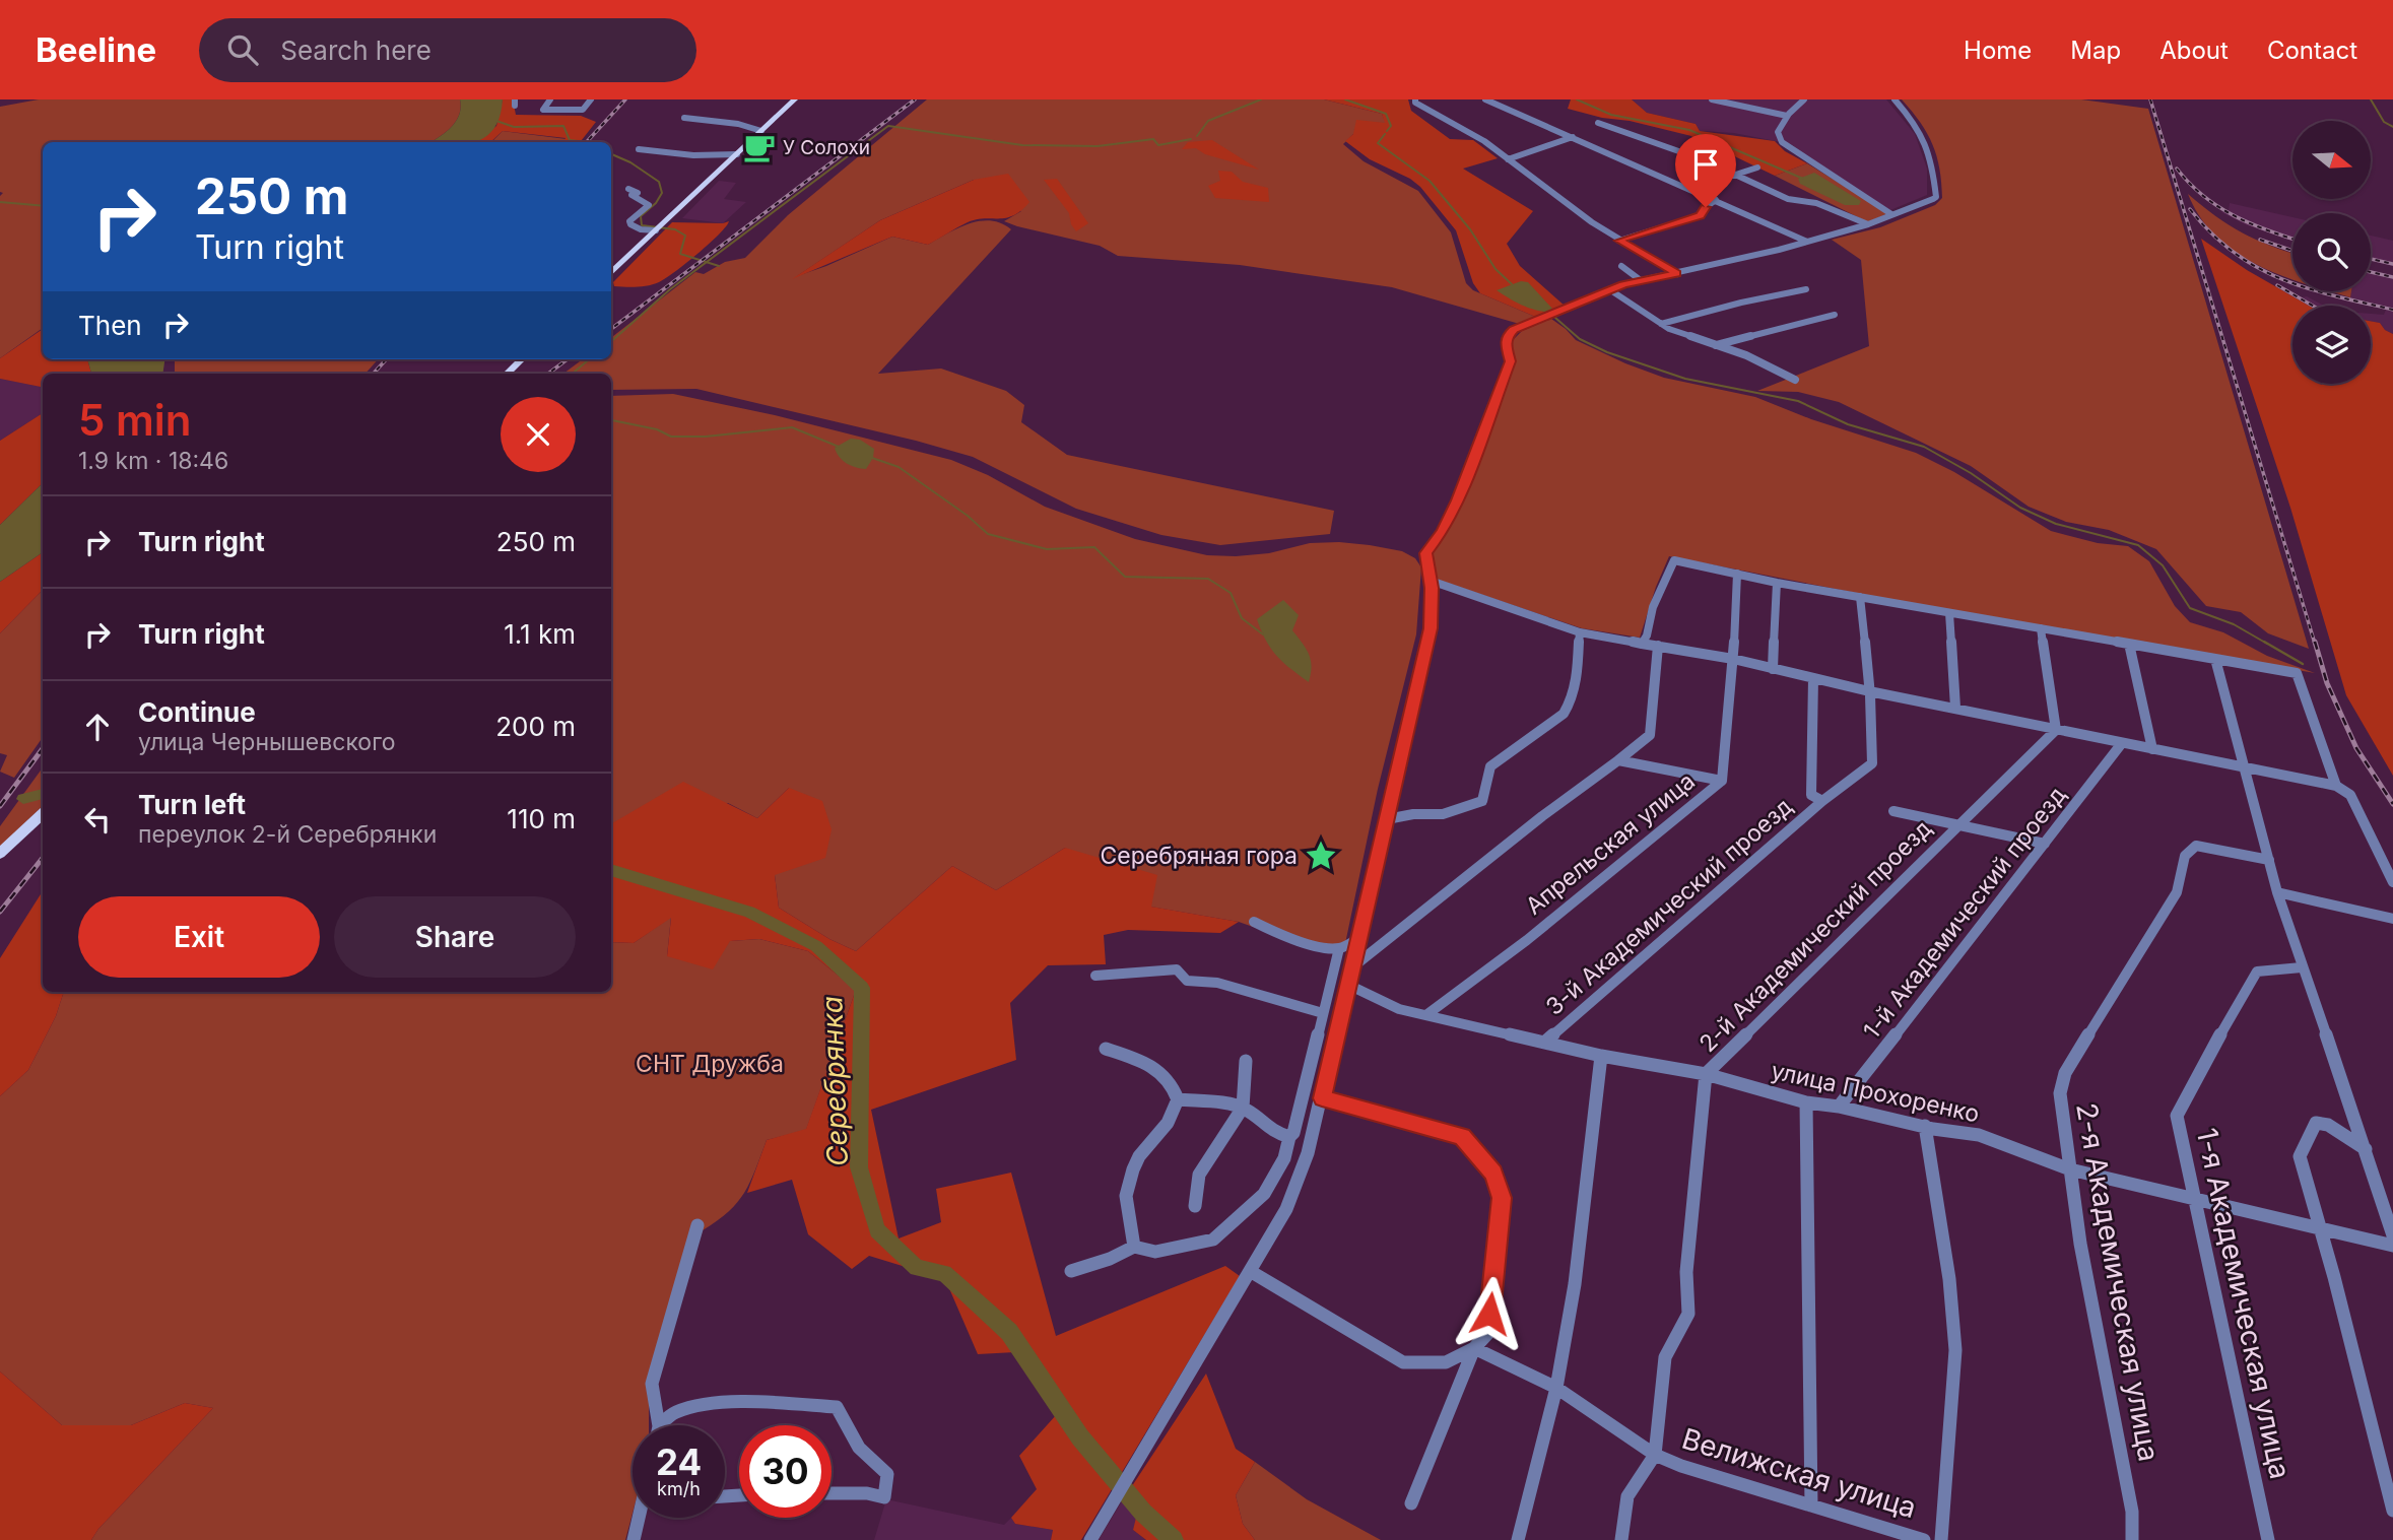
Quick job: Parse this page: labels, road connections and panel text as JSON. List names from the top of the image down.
{
  "streets": {
    "street": [
      "Апрельская улица",
      "3-й Академический проезд",
      "1-й Академический проезд",
      "2-й Академический проезд",
      "улица Прохоренко",
      "2-я Академическая улица",
      "1-я Академическая улица",
      "Велижская улица"
    ]
  },
  "crossings": [
    ["Апрельская улица", "улица Прохоренко"],
    ["3-й Академический проезд", "улица Прохоренко"],
    ["1-й Академический проезд", "улица Прохоренко"],
    ["2-й Академический проезд", "улица Прохоренко"],
    ["2-й Академический проезд", "Велижская улица"],
    ["улица Прохоренко", "2-я Академическая улица"],
    ["улица Прохоренко", "1-я Академическая улица"]
  ],
  "water": ["Серебрянка"],
  "parks": ["СНТ Дружба"],
  "places": {
    "cafe": ["У Солохи"],
    "place": ["Серебряная гора"]
  },
  "north": "right",
  "page": {
    "header": "Beeline",
    "search": "Search here",
    "nav": [
      "Home",
      "Map",
      "About",
      "Contact"
    ],
    "turn": ["250 m", "Turn right"],
    "then": "Then",
    "heading": ["5 min", "1.9 km · 18:46"],
    "list": [
      {
        "name": "Turn right",
        "value": "250 m"
      },
      {
        "name": "Turn right",
        "value": "1.1 km"
      },
      {
        "name": "Continue",
        "note": "улица Чернышевского",
        "value": "200 m"
      },
      {
        "name": "Turn left",
        "note": "переулок 2-й Серебрянки",
        "value": "110 m"
      }
    ],
    "buttons": ["Exit", "Share"],
    "speed": "24 km/h",
    "limit": "30"
  }
}
